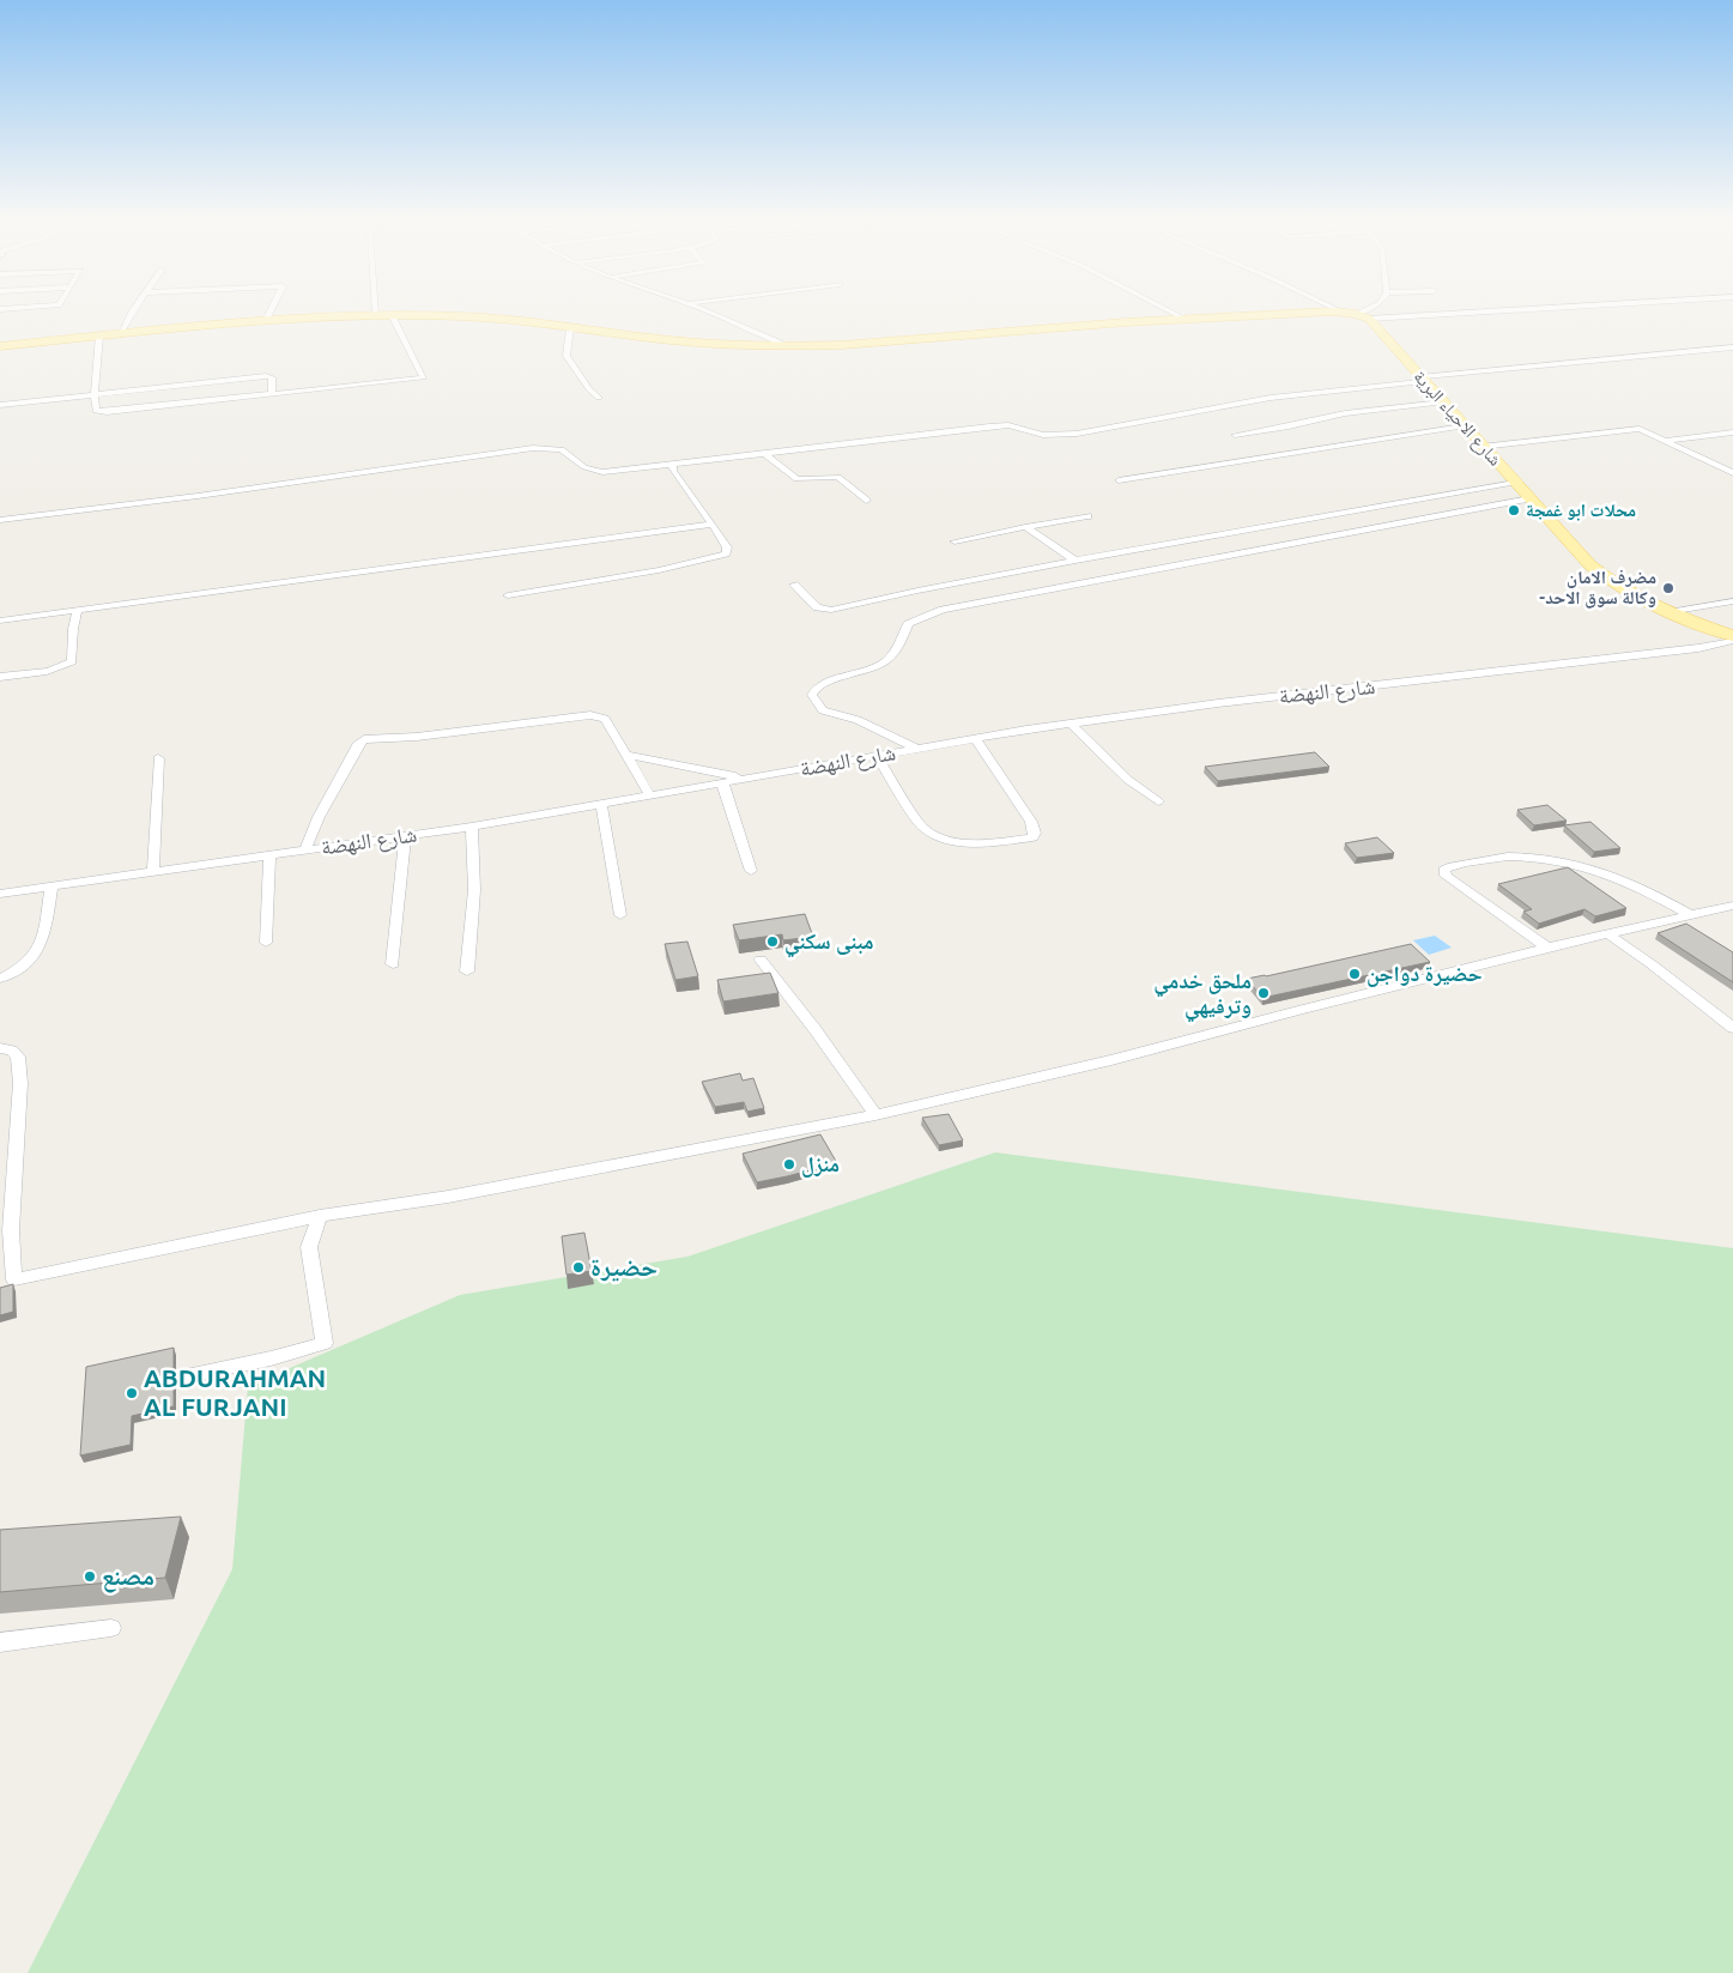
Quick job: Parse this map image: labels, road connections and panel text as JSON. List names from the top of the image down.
{
  "streets": {
    "main road": ["شارع الاحياء البرية"],
    "street": ["شارع النهضة"]
  },
  "crossings": [
    ["شارع الاحياء البرية", "شارع النهضة"]
  ],
  "places": [
    "محلات ابو غمجة",
    "مضرف الامان -وكالة سوق الاحد",
    "مبنى سكني",
    "حضيرة دواجن",
    "ملحق خدمي وترفيهي",
    "منزل",
    "حضيرة",
    "ABDURAHMAN AL FURJANI",
    "مصنع"
  ]
}
